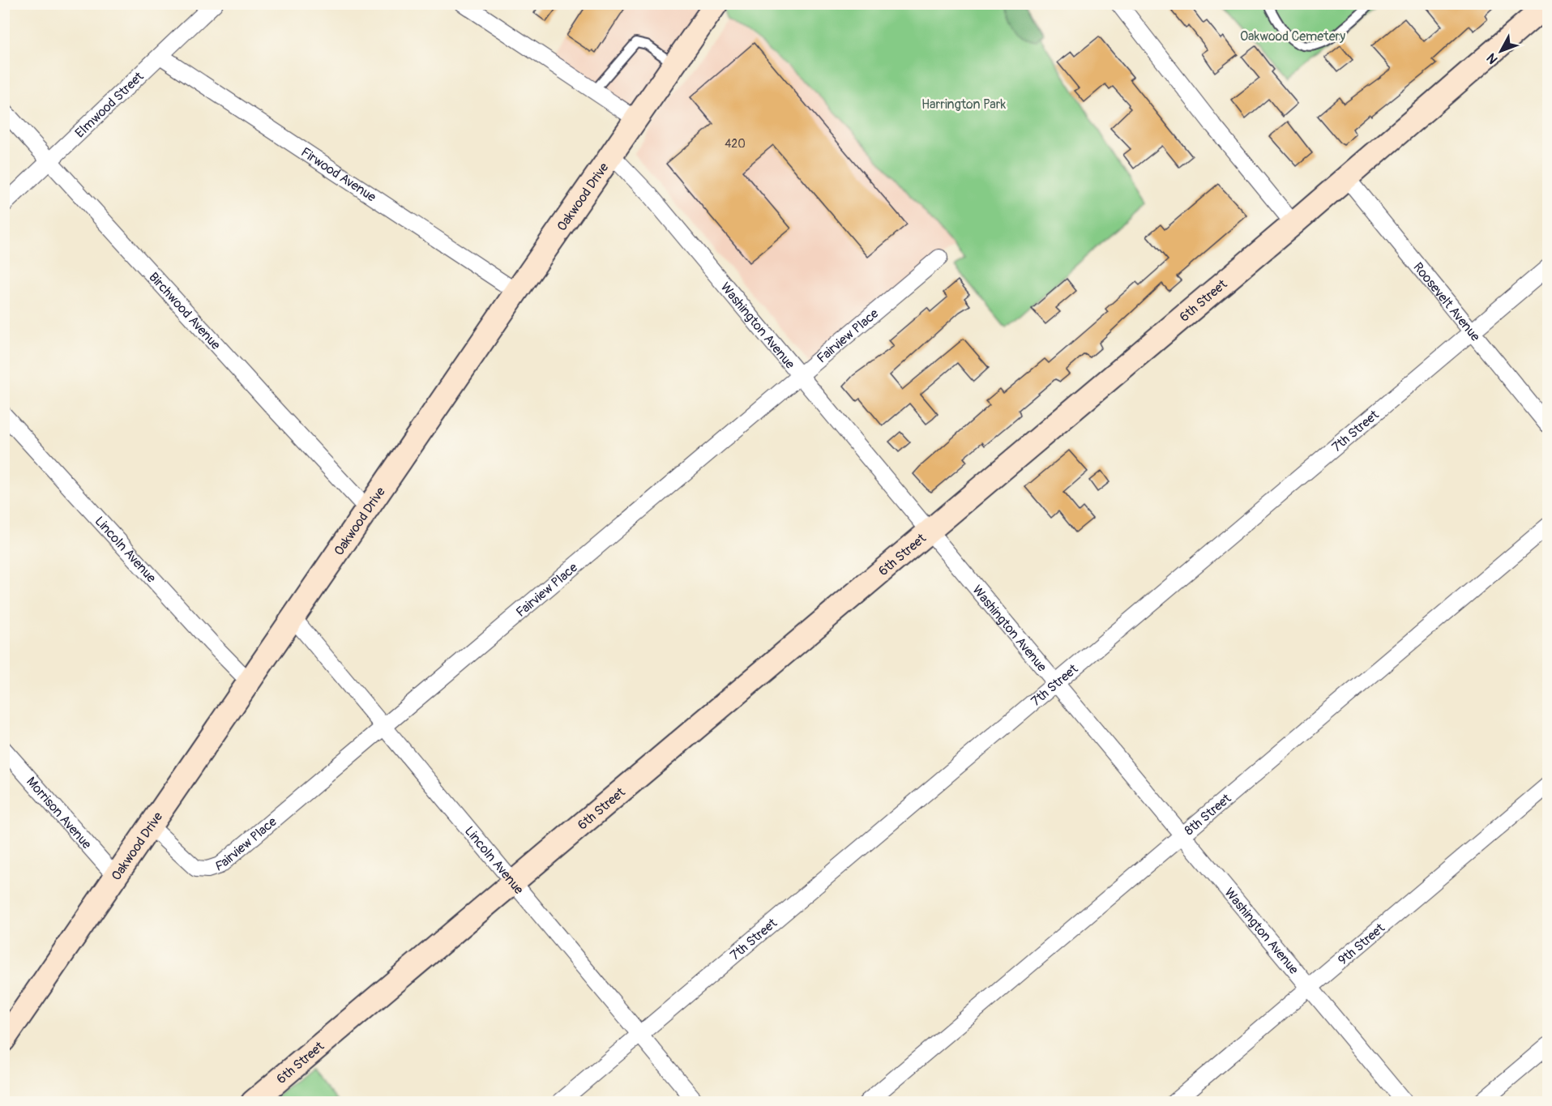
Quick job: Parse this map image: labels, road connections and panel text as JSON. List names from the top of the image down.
{
  "streets": {
    "street": [
      "Elmwood Street",
      "Firwood Avenue",
      "Oakwood Drive",
      "6th Street",
      "Roosevelt Avenue",
      "Birchwood Avenue",
      "Washington Avenue",
      "Fairview Place",
      "7th Street",
      "Lincoln Avenue",
      "Morrison Avenue",
      "8th Street",
      "9th Street"
    ]
  },
  "crossings": [
    ["Elmwood Street", "Firwood Avenue"],
    ["Elmwood Street", "Birchwood Avenue"],
    ["Firwood Avenue", "Oakwood Drive"],
    ["Oakwood Drive", "Birchwood Avenue"],
    ["Oakwood Drive", "Washington Avenue"],
    ["Oakwood Drive", "Fairview Place"],
    ["Oakwood Drive", "Lincoln Avenue"],
    ["Oakwood Drive", "Morrison Avenue"],
    ["6th Street", "Roosevelt Avenue"],
    ["6th Street", "Washington Avenue"],
    ["6th Street", "Lincoln Avenue"],
    ["Roosevelt Avenue", "7th Street"],
    ["Washington Avenue", "Fairview Place"],
    ["Washington Avenue", "7th Street"],
    ["Washington Avenue", "8th Street"],
    ["Washington Avenue", "9th Street"],
    ["Fairview Place", "Lincoln Avenue"],
    ["7th Street", "Lincoln Avenue"]
  ],
  "parks": ["Oakwood Cemetery", "Harrington Park"],
  "house_numbers": ["420"],
  "north": "bottom left"
}
